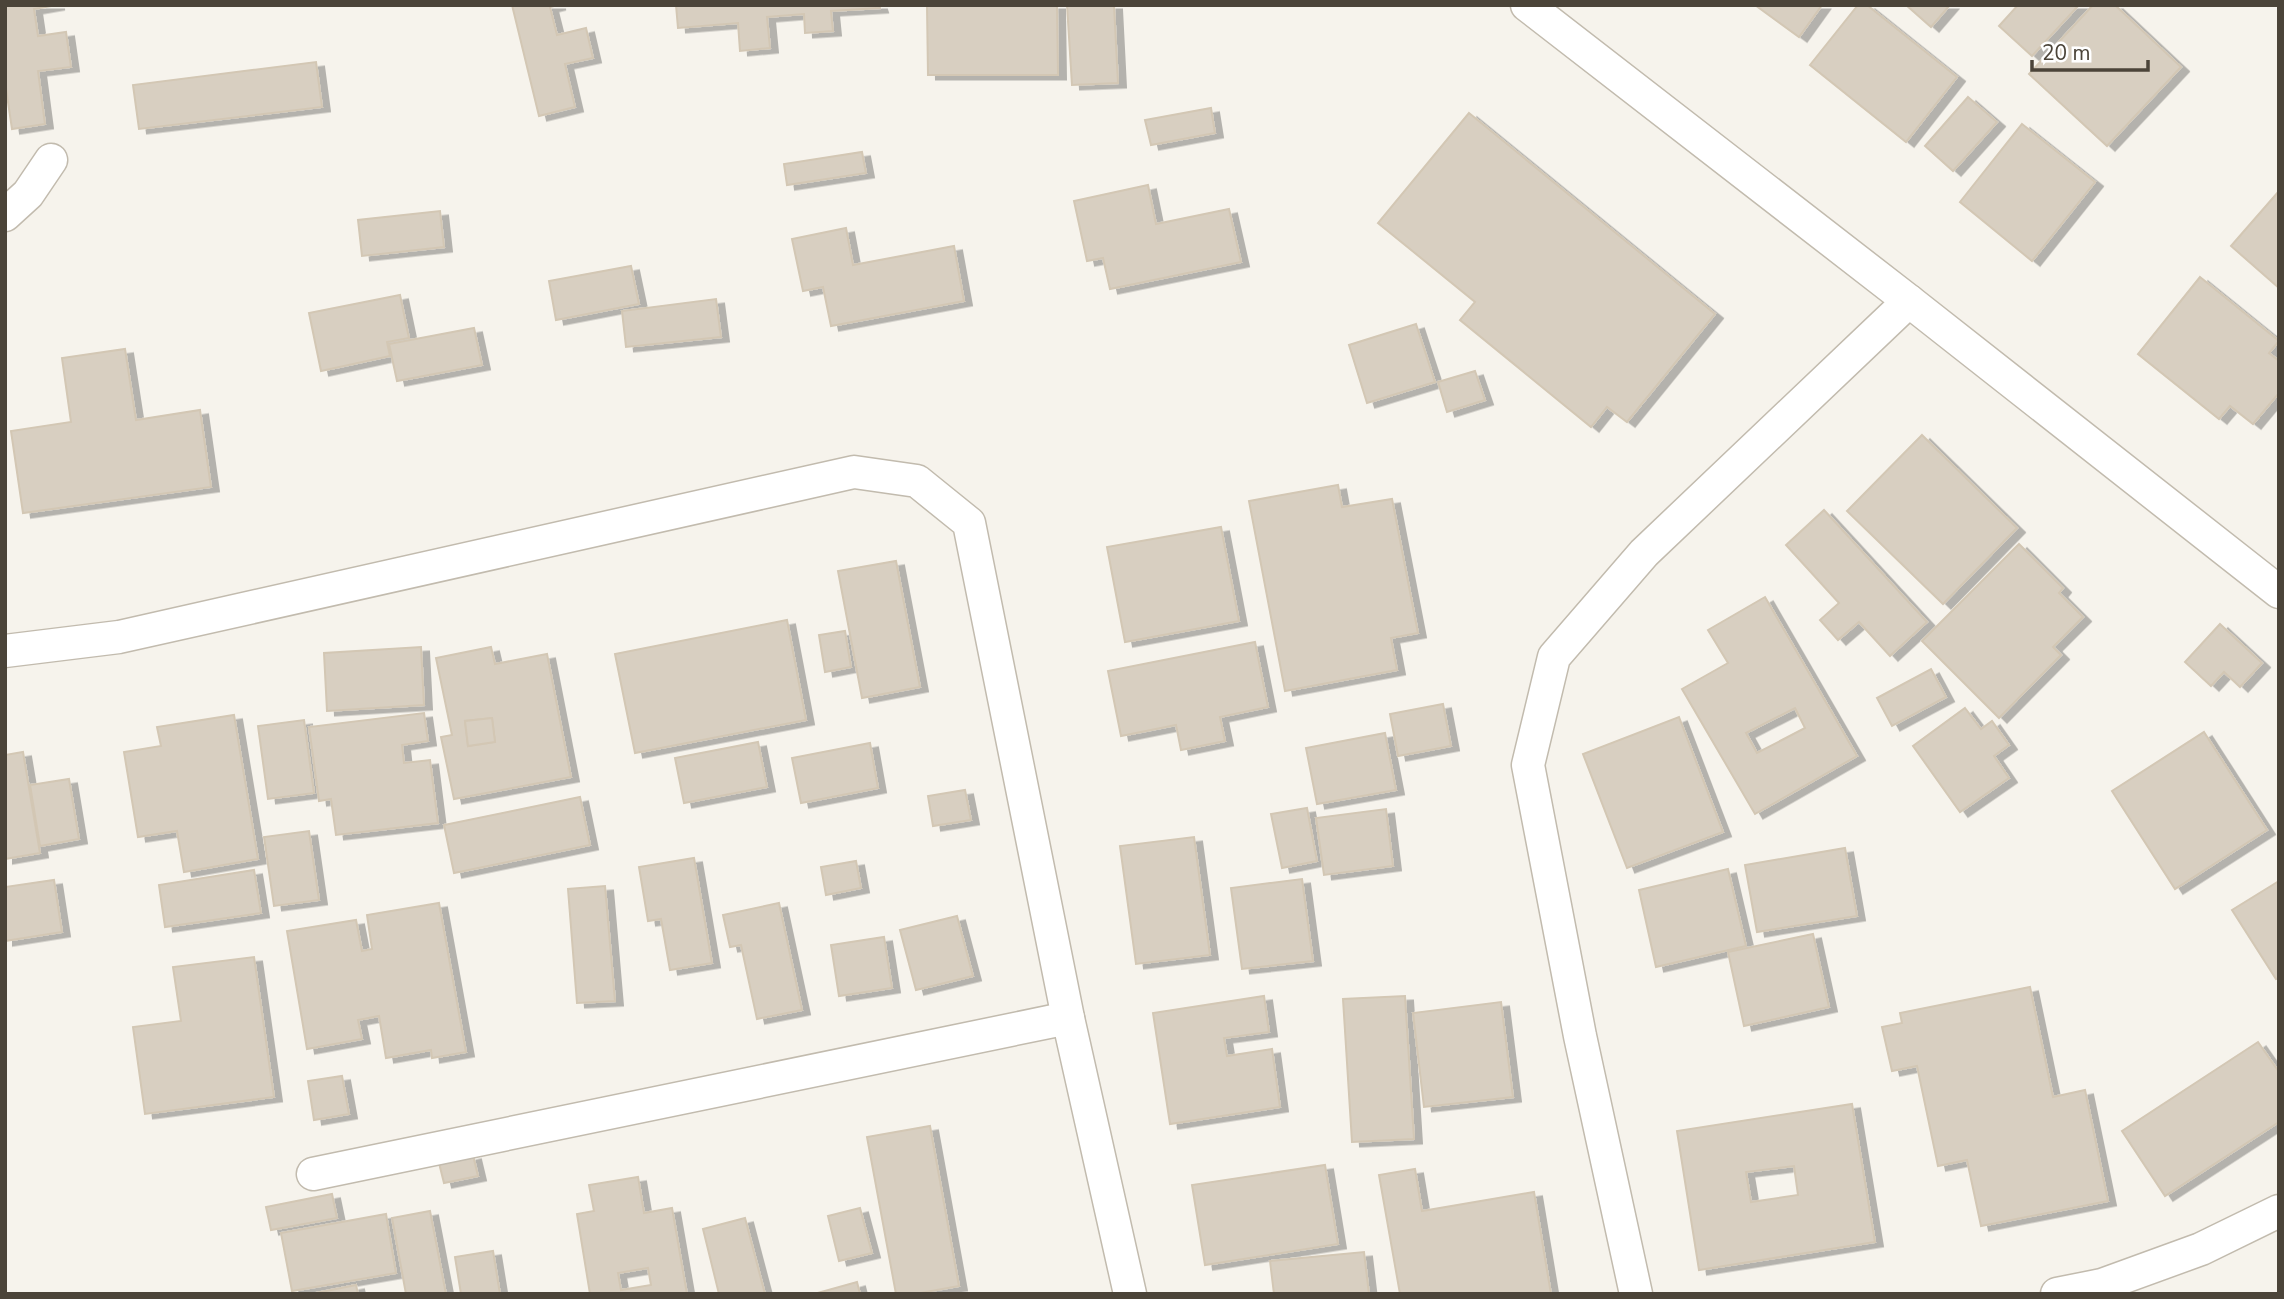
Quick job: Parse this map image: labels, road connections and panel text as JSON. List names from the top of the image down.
{
  "scale_bar": "20 m"
}
